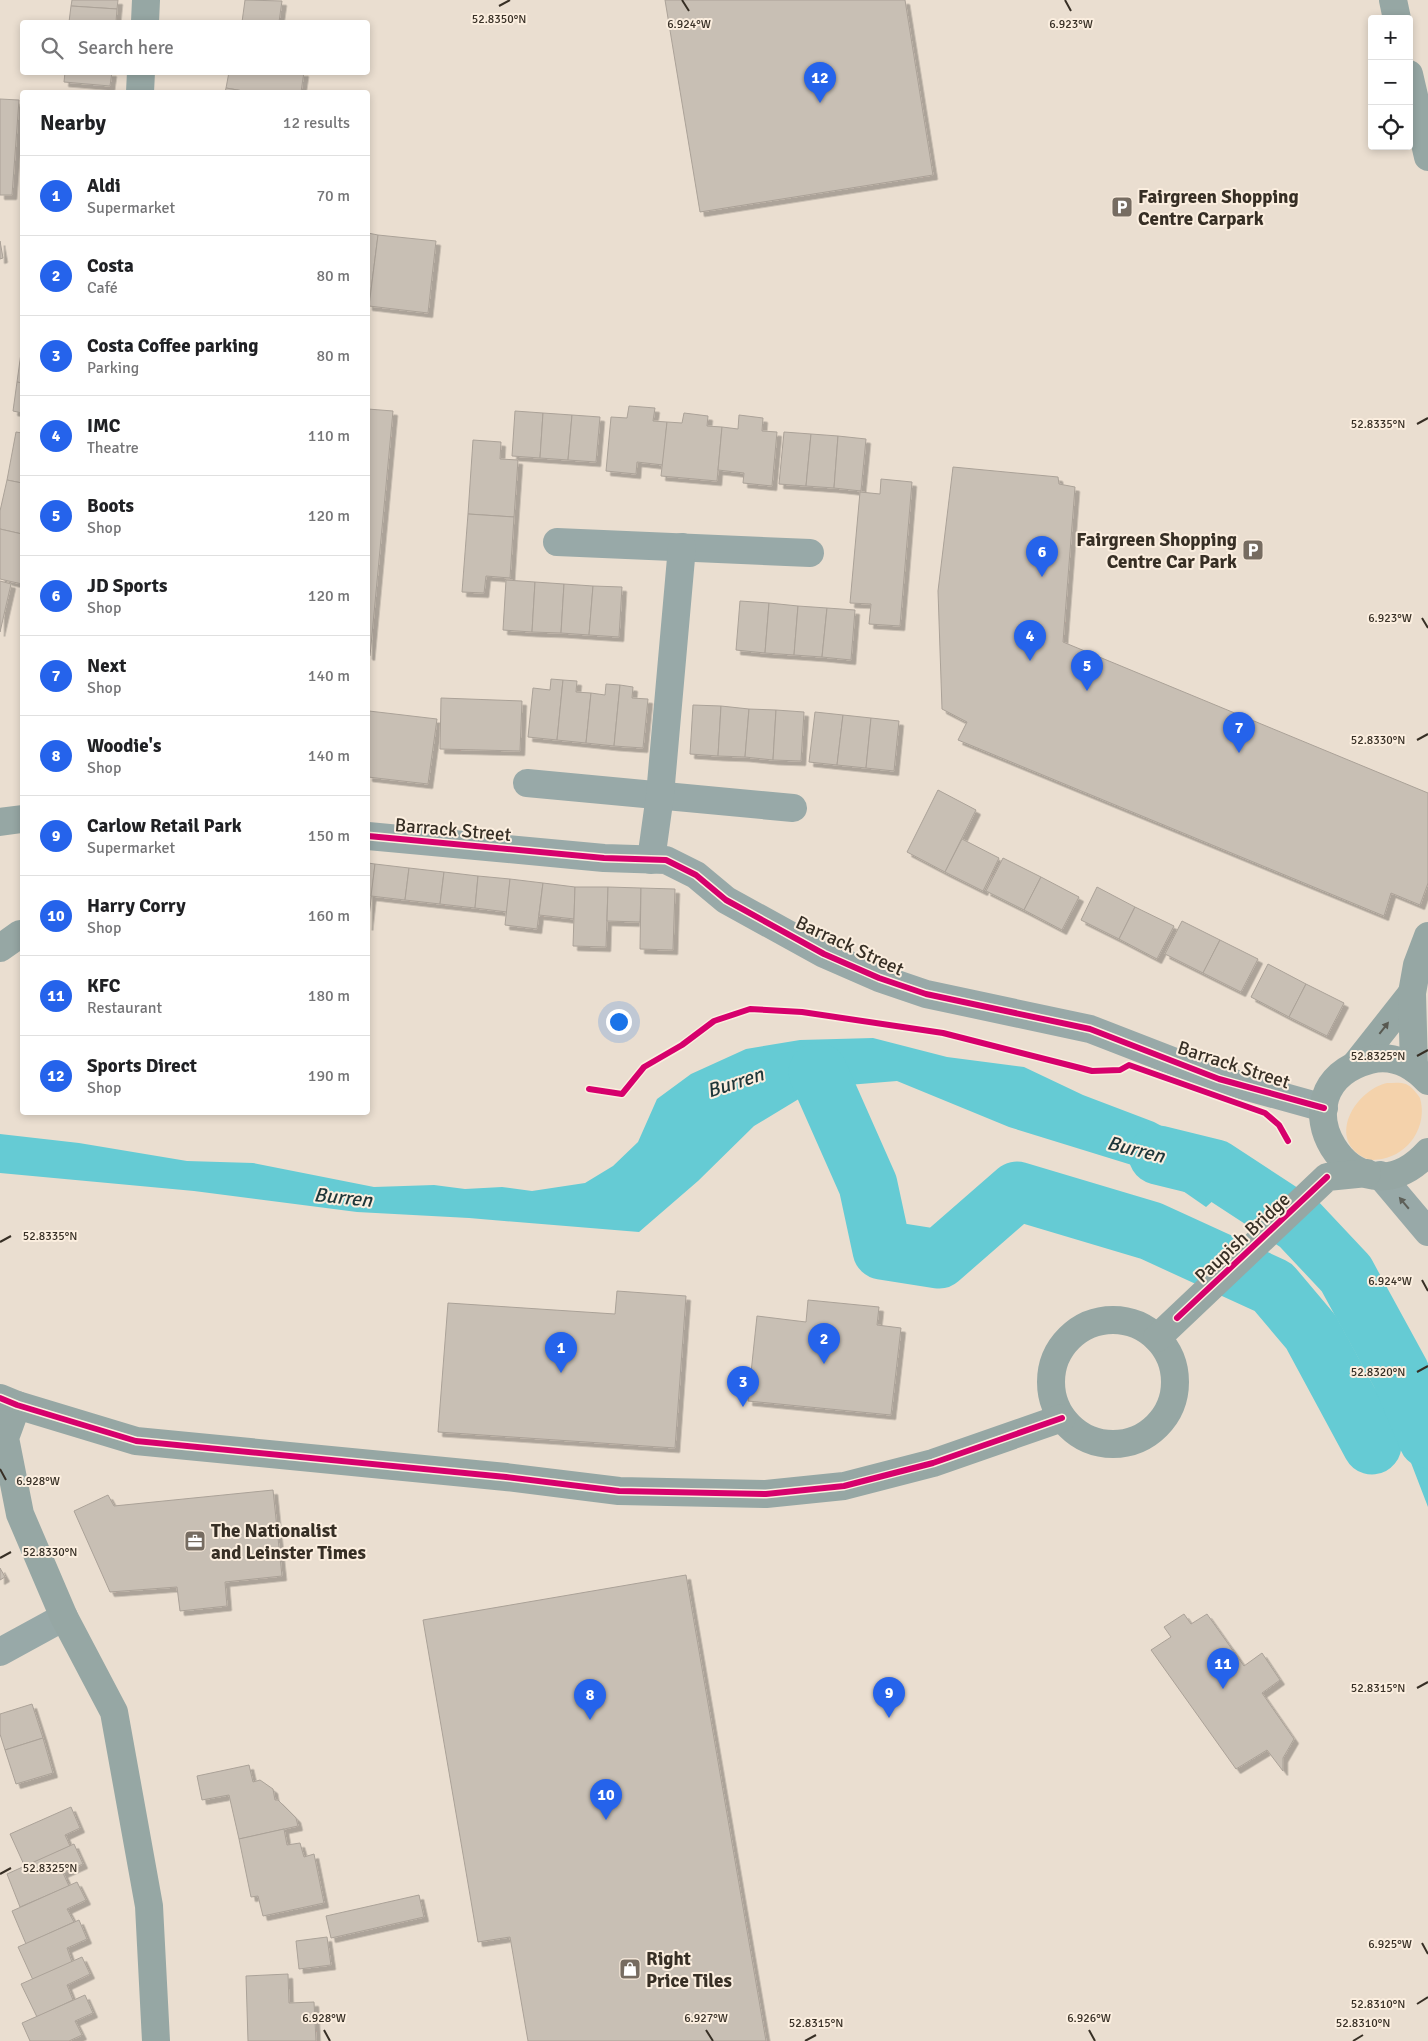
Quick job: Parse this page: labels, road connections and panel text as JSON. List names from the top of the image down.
{
  "streets": {
    "street": ["Barrack Street", "Paupish Bridge"]
  },
  "water": ["Burren"],
  "places": {
    "parking": ["Fairgreen Shopping Centre Carpark", "Fairgreen Shopping Centre Car Park"],
    "office": ["The Nationalist and Leinster Times"],
    "shop": ["Right Price Tiles"]
  },
  "page": {
    "map_buttons": ["+", "−"],
    "search": "Search here",
    "pins": [
      "12",
      "6",
      "4",
      "5",
      "7",
      "2",
      "1",
      "3",
      "11",
      "9",
      "8",
      "10"
    ],
    "heading": ["Nearby", "12 results"],
    "list": [
      {
        "mark": "1",
        "name": "Aldi",
        "note": "Supermarket",
        "value": "70 m"
      },
      {
        "mark": "2",
        "name": "Costa",
        "note": "Café",
        "value": "80 m"
      },
      {
        "mark": "3",
        "name": "Costa Coffee parking",
        "note": "Parking",
        "value": "80 m"
      },
      {
        "mark": "4",
        "name": "IMC",
        "note": "Theatre",
        "value": "110 m"
      },
      {
        "mark": "5",
        "name": "Boots",
        "note": "Shop",
        "value": "120 m"
      },
      {
        "mark": "6",
        "name": "JD Sports",
        "note": "Shop",
        "value": "120 m"
      },
      {
        "mark": "7",
        "name": "Next",
        "note": "Shop",
        "value": "140 m"
      },
      {
        "mark": "8",
        "name": "Woodie's",
        "note": "Shop",
        "value": "140 m"
      },
      {
        "mark": "9",
        "name": "Carlow Retail Park",
        "note": "Supermarket",
        "value": "150 m"
      },
      {
        "mark": "10",
        "name": "Harry Corry",
        "note": "Shop",
        "value": "160 m"
      },
      {
        "mark": "11",
        "name": "KFC",
        "note": "Restaurant",
        "value": "180 m"
      },
      {
        "mark": "12",
        "name": "Sports Direct",
        "note": "Shop",
        "value": "190 m"
      }
    ]
  },
  "coordinates": [
    "52.8350°N",
    "6.924°W",
    "6.923°W",
    "52.8335°N",
    "52.8330°N",
    "52.8325°N",
    "52.8320°N",
    "6.928°W",
    "52.8315°N",
    "6.925°W",
    "52.8310°N",
    "6.927°W",
    "6.926°W"
  ]
}
